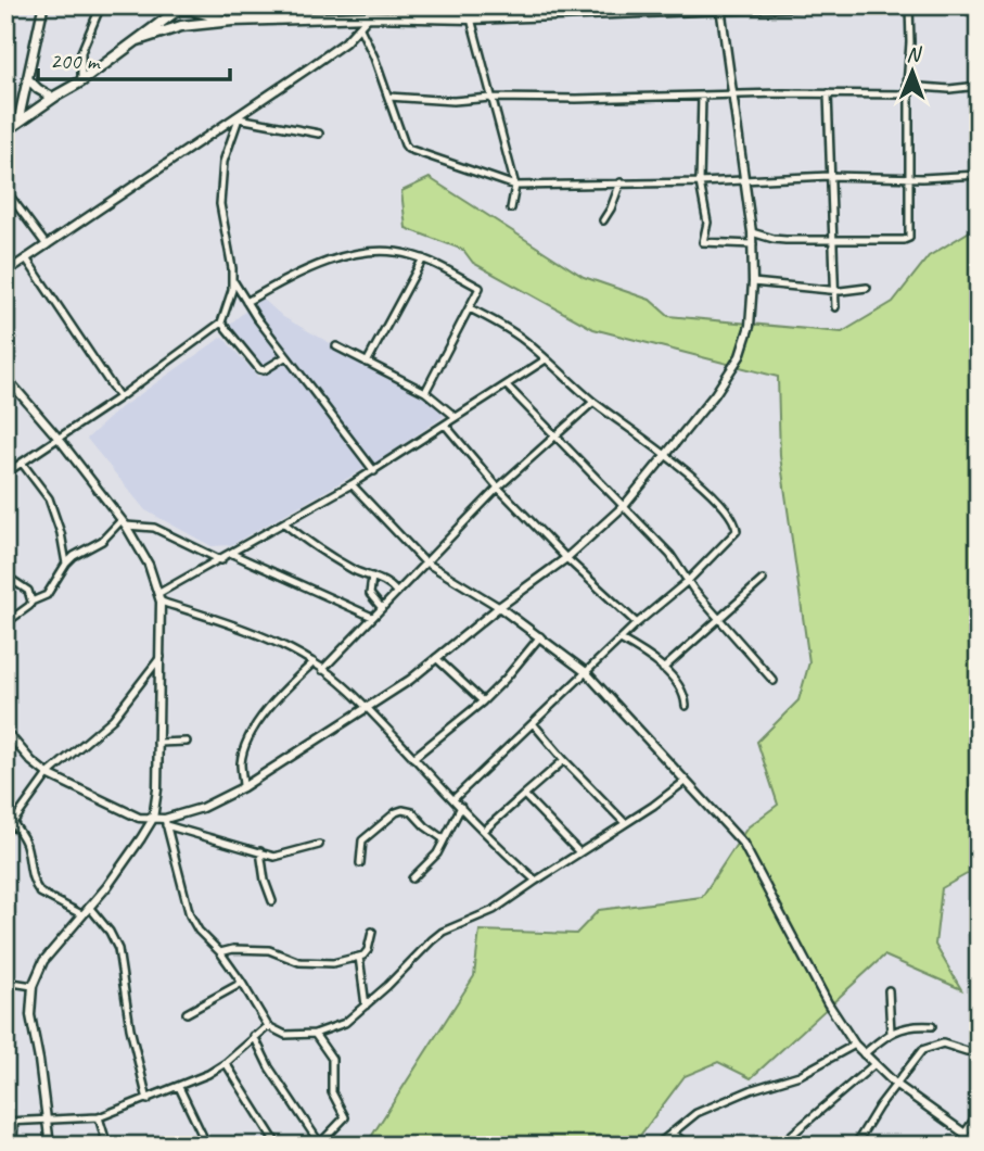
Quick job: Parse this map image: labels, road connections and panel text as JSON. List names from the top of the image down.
{
  "scale_bar": "200 m",
  "north": "top"
}
